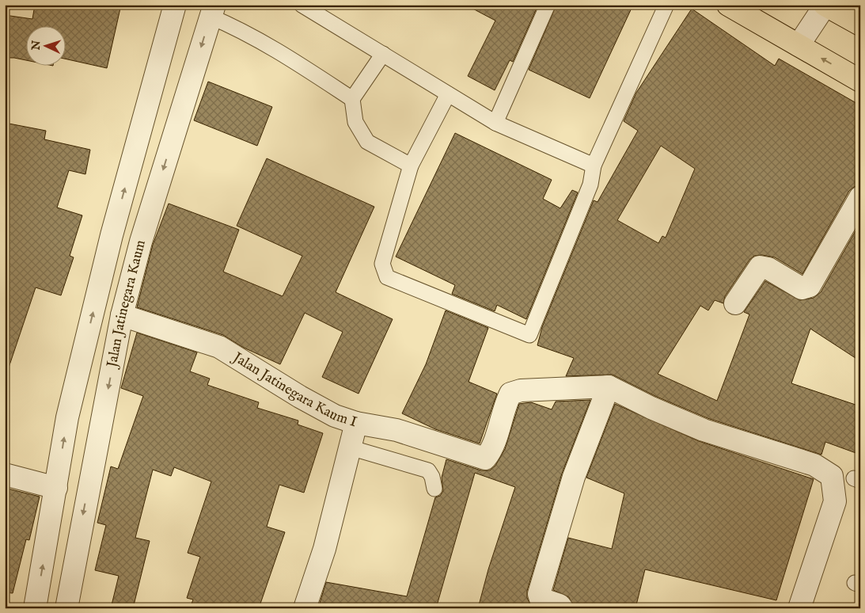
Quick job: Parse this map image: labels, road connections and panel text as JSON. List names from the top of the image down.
{
  "streets": {
    "street": ["Jalan Jatinegara Kaum", "Jalan Jatinegara Kaum I"]
  },
  "crossings": [
    ["Jalan Jatinegara Kaum", "Jalan Jatinegara Kaum I"]
  ],
  "north": "left"
}
